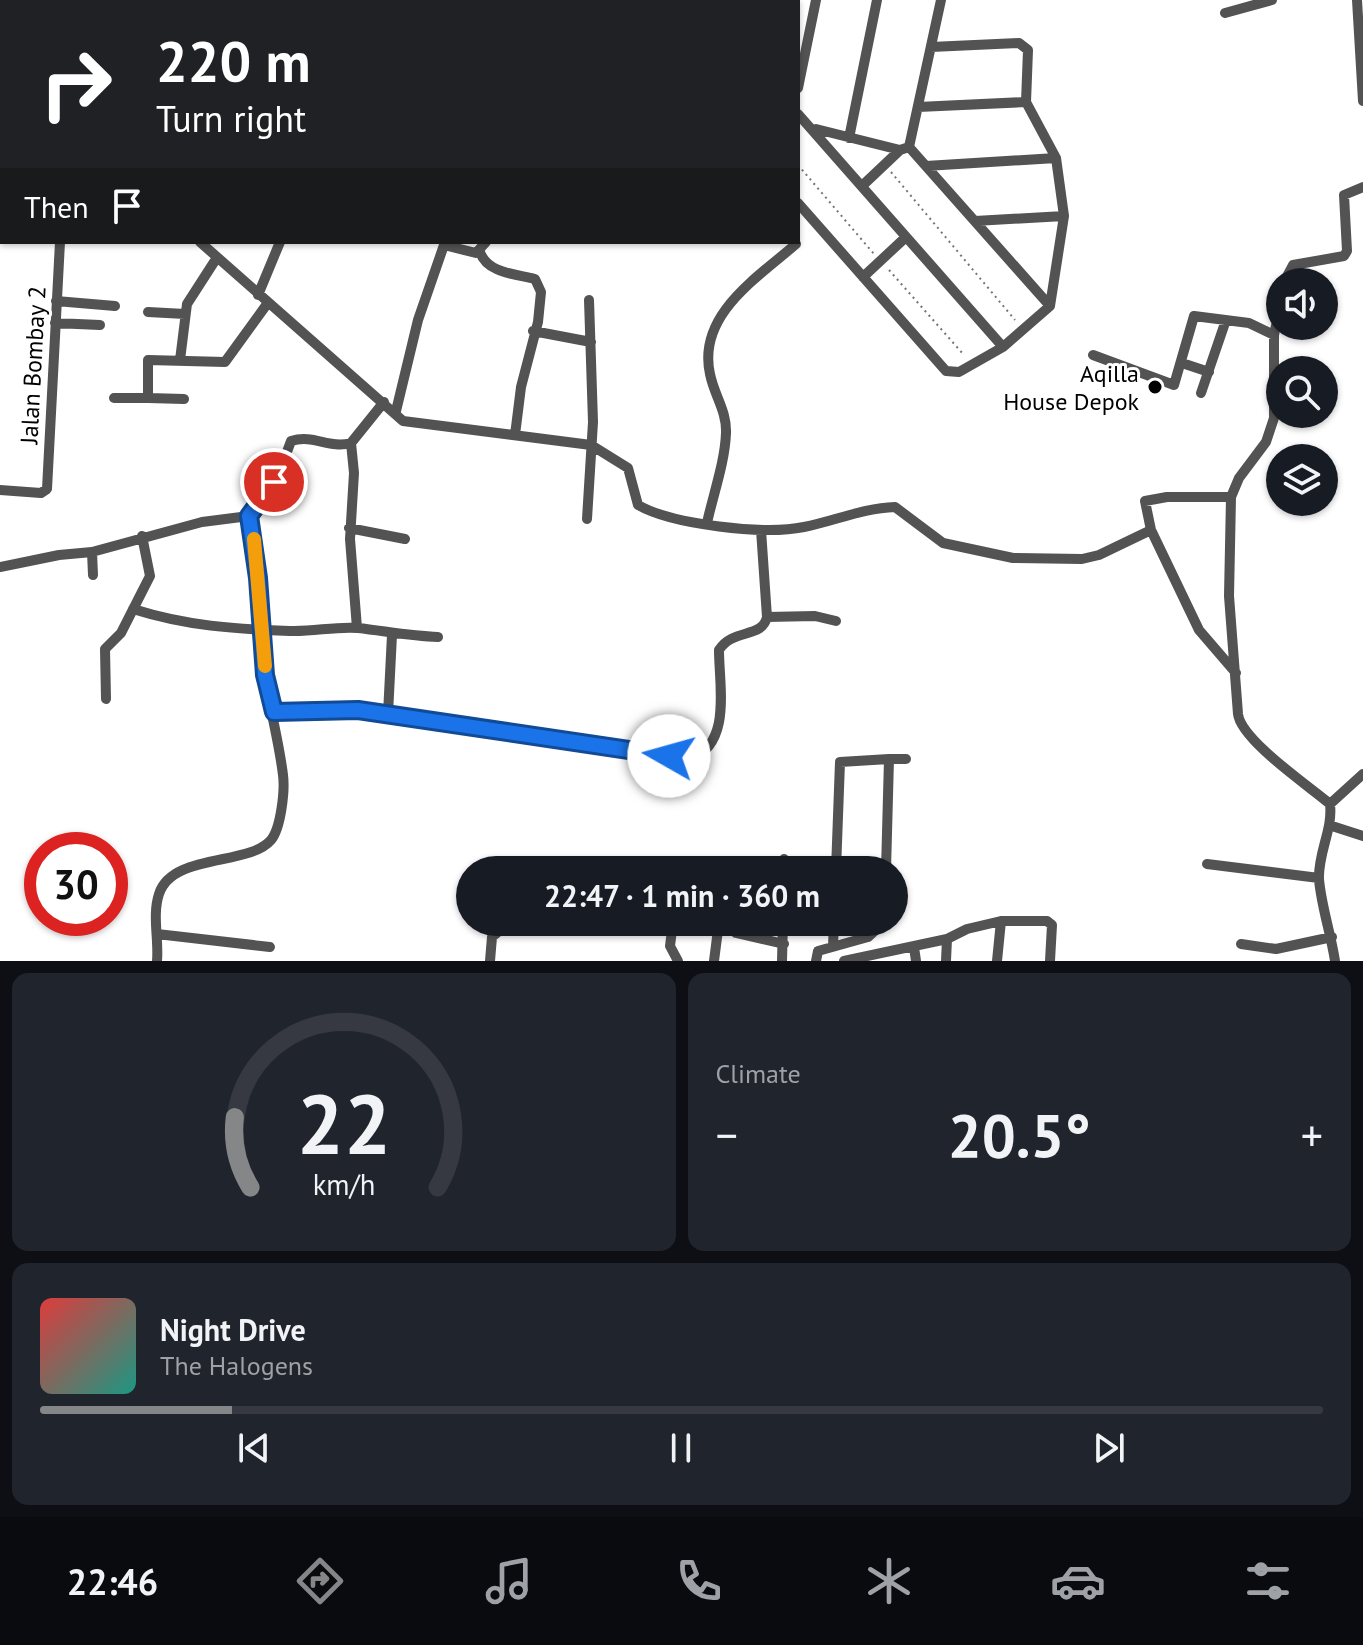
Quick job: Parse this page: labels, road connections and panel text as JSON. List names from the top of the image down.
{
  "streets": {
    "street": ["Jalan Bombay 2"]
  },
  "places": ["Aqilla House Depok"],
  "page": {
    "turn": ["220 m", "Turn right"],
    "then": "Then",
    "limit": "30",
    "trip": "22:47 · 1 min · 360 m",
    "tile": "Climate",
    "heat": ["−", "20.5°", "+"],
    "song": ["Night Drive", "The Halogens"],
    "tabs": "22:46",
    "gauge": ["22", "km/h"]
  }
}
